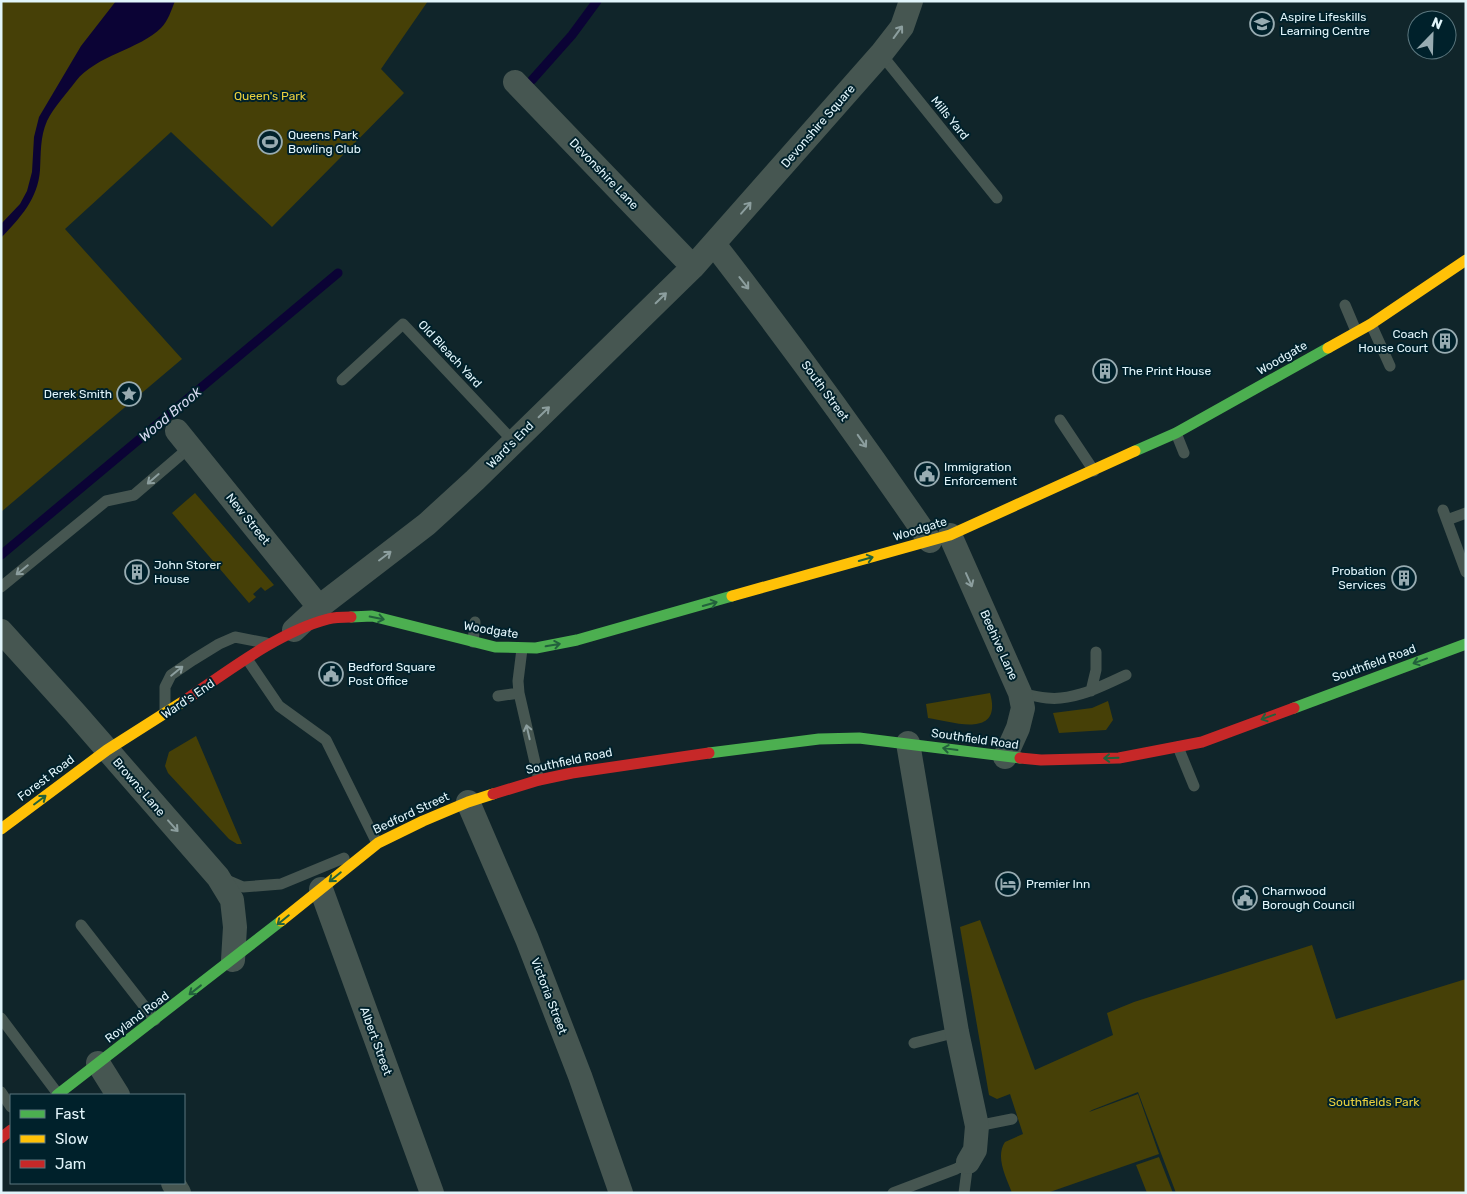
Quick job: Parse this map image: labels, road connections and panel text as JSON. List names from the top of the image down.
{
  "streets": {
    "main road": [
      "Woodgate",
      "Ward's End",
      "Southfield Road",
      "Forest Road",
      "Bedford Street",
      "Royland Road"
    ],
    "street": [
      "Devonshire Square",
      "Devonshire Lane",
      "South Street",
      "New Street",
      "Beehive Lane",
      "Browns Lane",
      "Victoria Street",
      "Albert Street"
    ],
    "lane": ["Mills Yard", "Old Bleach Yard"]
  },
  "crossings": [
    ["Mills Yard", "Devonshire Square"],
    ["Devonshire Square", "South Street"],
    ["Devonshire Square", "Ward's End"],
    ["Devonshire Lane", "Ward's End"],
    ["Old Bleach Yard", "Ward's End"],
    ["Woodgate", "South Street"],
    ["Woodgate", "Ward's End"],
    ["Woodgate", "New Street"],
    ["Woodgate", "Beehive Lane"],
    ["South Street", "Ward's End"],
    ["South Street", "Beehive Lane"],
    ["Ward's End", "New Street"],
    ["Ward's End", "Forest Road"],
    ["Ward's End", "Browns Lane"],
    ["Beehive Lane", "Southfield Road"],
    ["Southfield Road", "Bedford Street"],
    ["Southfield Road", "Victoria Street"],
    ["Forest Road", "Browns Lane"],
    ["Browns Lane", "Royland Road"],
    ["Bedford Street", "Victoria Street"],
    ["Bedford Street", "Albert Street"]
  ],
  "one_way": [
    "Devonshire Square",
    "Woodgate",
    "South Street",
    "Ward's End",
    "Beehive Lane",
    "Southfield Road",
    "Forest Road",
    "Browns Lane",
    "Bedford Street",
    "Royland Road"
  ],
  "water": ["Wood Brook"],
  "parks": ["Queen's Park", "Southfields Park"],
  "places": {
    "school or university": ["Aspire Lifeskills Learning Centre"],
    "sports": ["Queens Park Bowling Club"],
    "building": [
      "Coach House Court",
      "The Print House",
      "John Storer House",
      "Probation Services"
    ],
    "place": ["Derek Smith"],
    "public building": ["Immigration Enforcement", "Bedford Square Post Office", "Charnwood Borough Council"],
    "hotel": ["Premier Inn"]
  },
  "legend": ["Fast", "Slow", "Jam"],
  "north": "top right"
}
